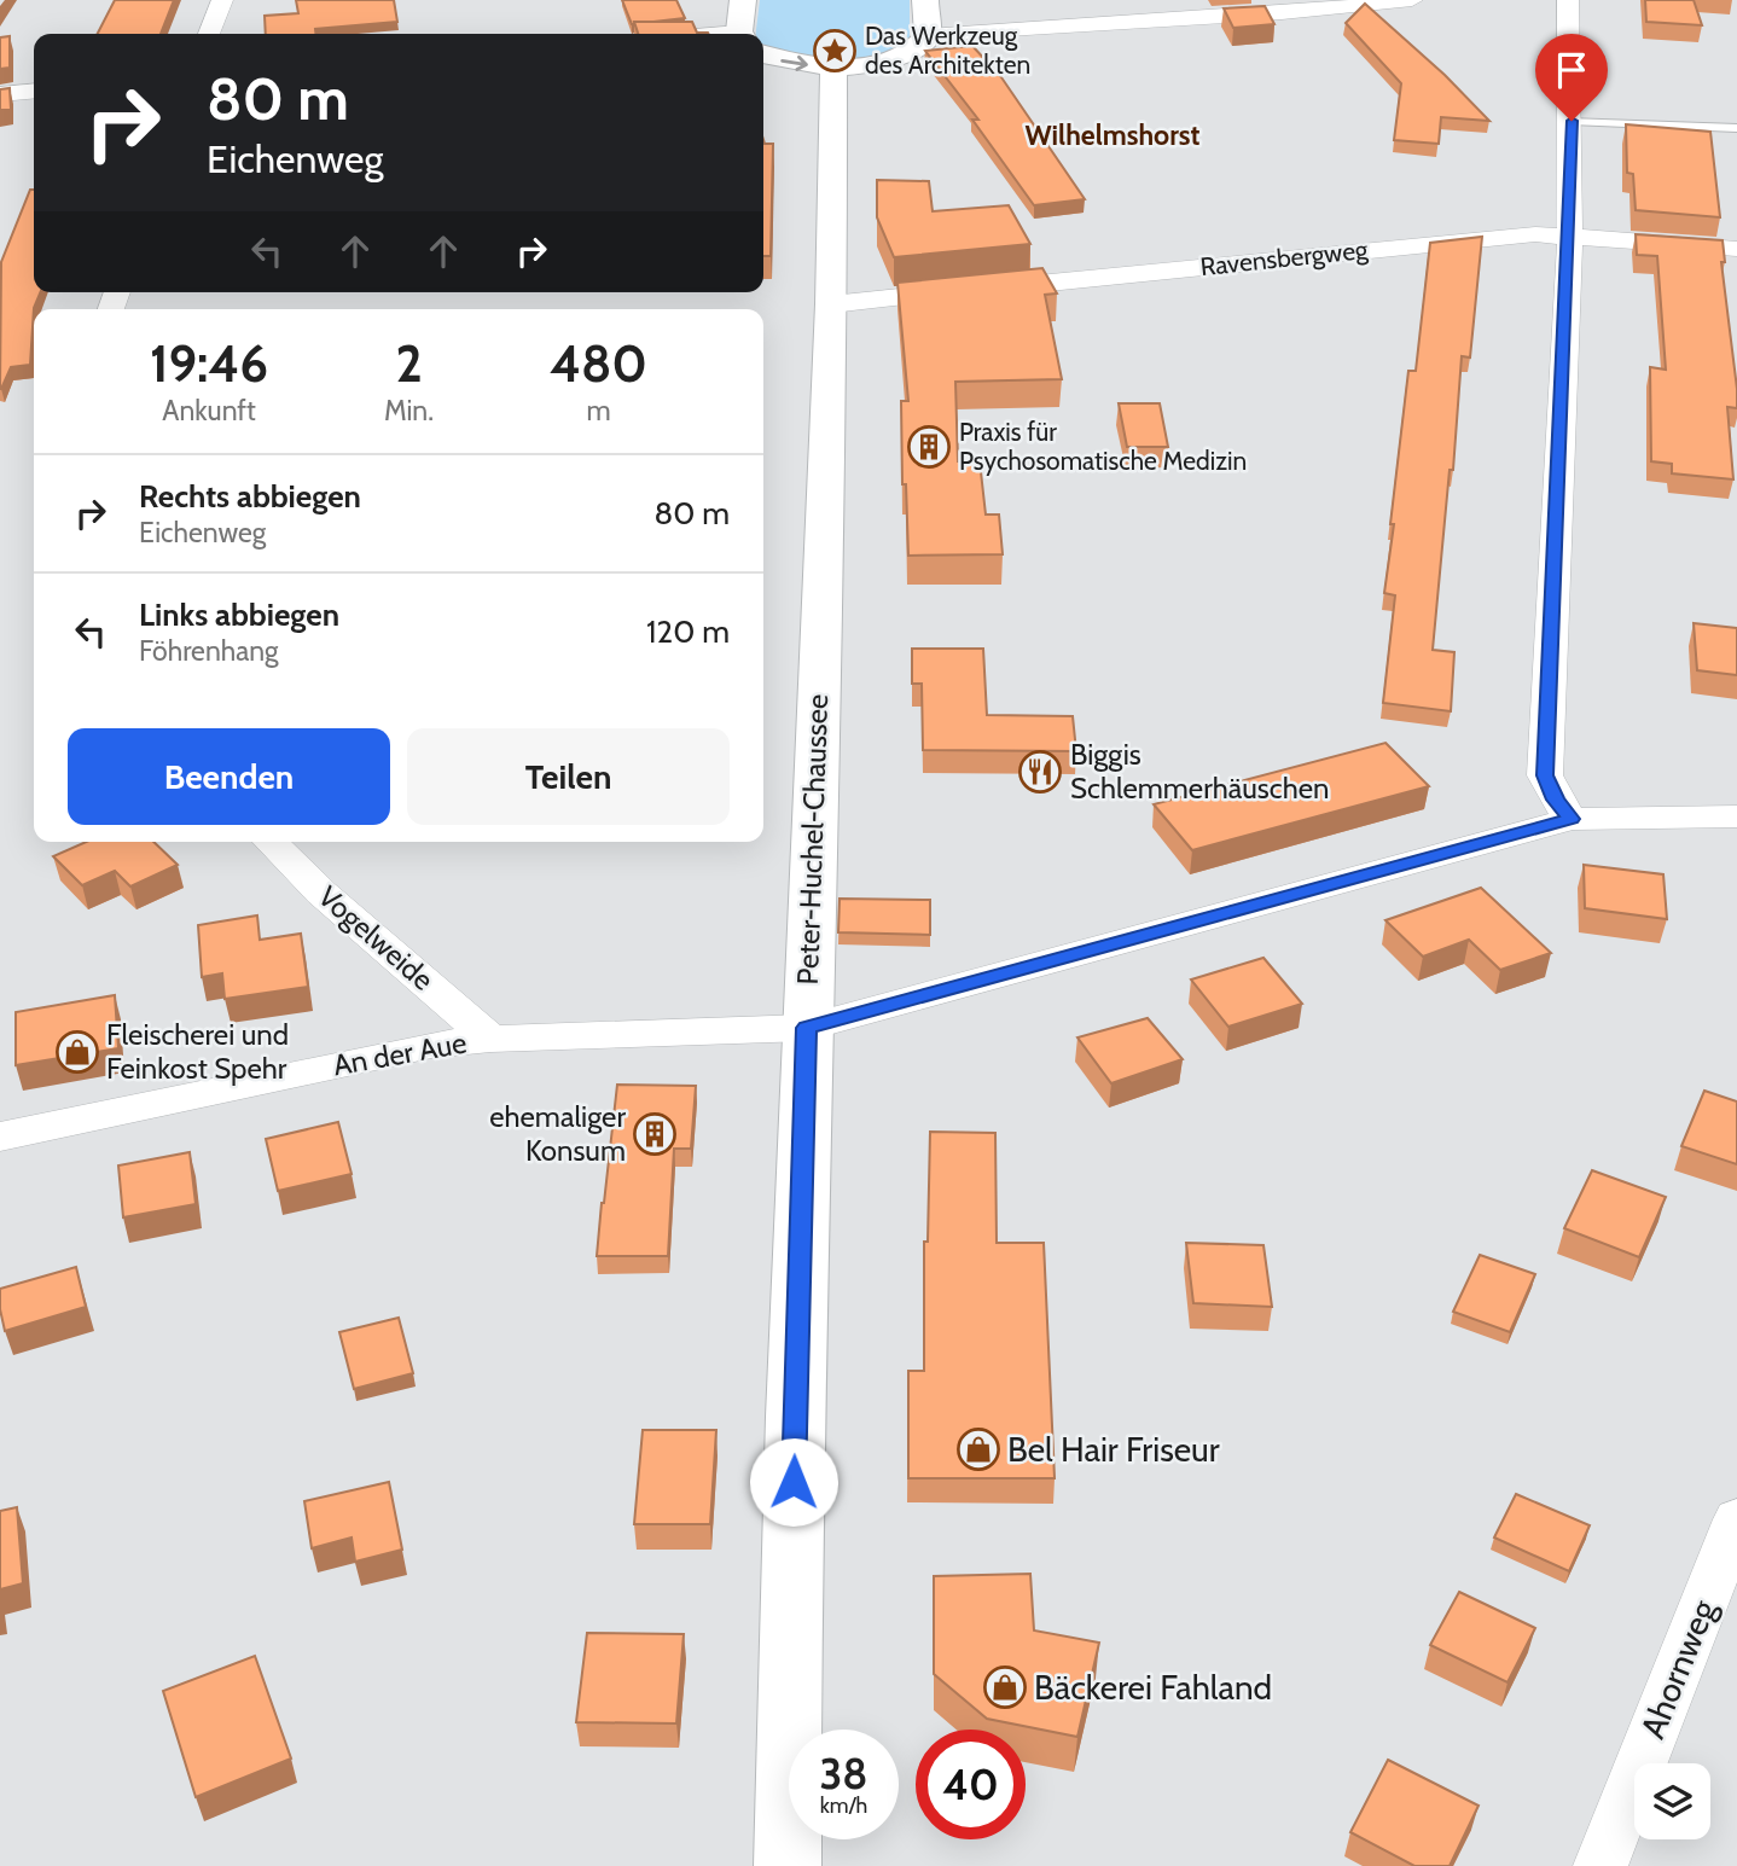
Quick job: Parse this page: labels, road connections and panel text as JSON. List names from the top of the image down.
{
  "streets": {
    "street": [
      "Ravensbergweg",
      "Peter-Huchel-Chaussee",
      "Vogelweide",
      "An der Aue",
      "Ahornweg"
    ]
  },
  "crossings": [
    ["Ravensbergweg", "Peter-Huchel-Chaussee"],
    ["Peter-Huchel-Chaussee", "An der Aue"],
    ["Vogelweide", "An der Aue"]
  ],
  "districts": ["Wilhelmshorst"],
  "places": {
    "place": ["Das Werkzeug des Architekten"],
    "building": ["Praxis für Psychosomatische Medizin", "ehemaliger Konsum"],
    "restaurant": ["Biggis Schlemmerhäuschen"],
    "shop": ["Fleischerei und Feinkost Spehr", "Bel Hair Friseur", "Bäckerei Fahland"]
  },
  "page": {
    "turn": ["80 m", "Eichenweg"],
    "eta": [
      "19:46",
      "Ankunft",
      "2",
      "Min.",
      "480",
      "m"
    ],
    "list": [
      {
        "name": "Rechts abbiegen",
        "note": "Eichenweg",
        "value": "80 m"
      },
      {
        "name": "Links abbiegen",
        "note": "Föhrenhang",
        "value": "120 m"
      }
    ],
    "buttons": ["Beenden", "Teilen"],
    "speed": "38 km/h",
    "limit": "40"
  }
}
